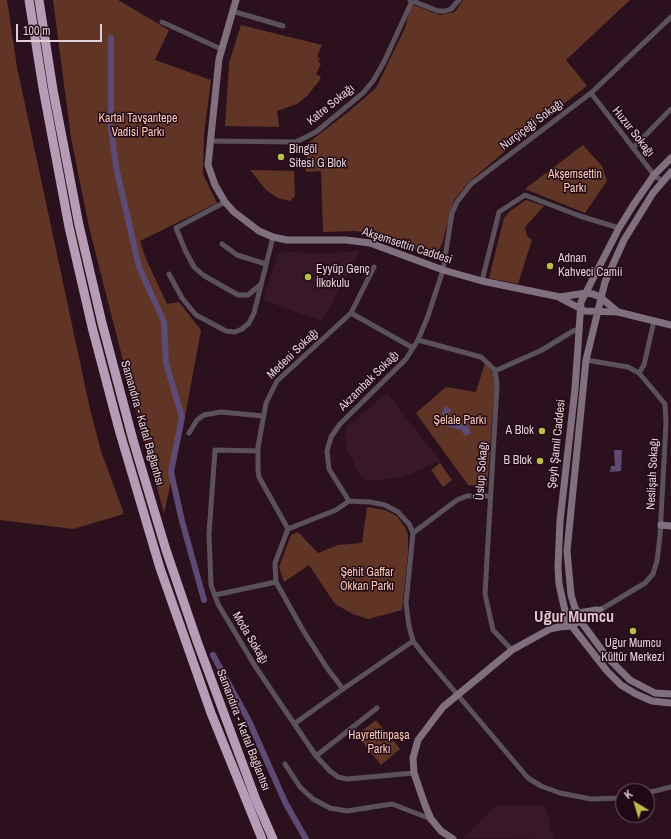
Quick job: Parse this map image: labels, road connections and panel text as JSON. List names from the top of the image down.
{
  "streets": {
    "highway": ["Samandıra - Kartal Bağlantısı"],
    "street": [
      "Katre Sokağı",
      "Nurçiçeği Sokağı",
      "Huzur Sokağı",
      "Akşemsettin Caddesi",
      "Medeni Sokağı",
      "Akzambak Sokağı",
      "Şeyh Şamil Caddesi",
      "Üslup Sokağı",
      "Neslişah Sokağı",
      "Moda Sokağı"
    ]
  },
  "crossings": [
    ["Katre Sokağı", "Akşemsettin Caddesi"],
    ["Nurçiçeği Sokağı", "Huzur Sokağı"],
    ["Nurçiçeği Sokağı", "Akşemsettin Caddesi"],
    ["Nurçiçeği Sokağı", "Akzambak Sokağı"],
    ["Huzur Sokağı", "Şeyh Şamil Caddesi"],
    ["Akşemsettin Caddesi", "Akzambak Sokağı"],
    ["Akşemsettin Caddesi", "Şeyh Şamil Caddesi"],
    ["Medeni Sokağı", "Moda Sokağı"],
    ["Şeyh Şamil Caddesi", "Neslişah Sokağı"]
  ],
  "districts": ["Uğur Mumcu"],
  "parks": [
    "Kartal Tavşantepe Vadisi Parkı",
    "Akşemsettin Parkı",
    "Şelale Parkı",
    "Şehit Gaffar Okkan Parkı",
    "Hayrettinpaşa Parkı"
  ],
  "places": [
    "Bingöl Sitesi G Blok",
    "Adnan Kahveci Camii",
    "Eyyüp Genç İlkokulu",
    "A Blok",
    "B Blok",
    "Uğur Mumcu Kültür Merkezi"
  ],
  "scale_bar": "100 m",
  "north": "top left"
}
